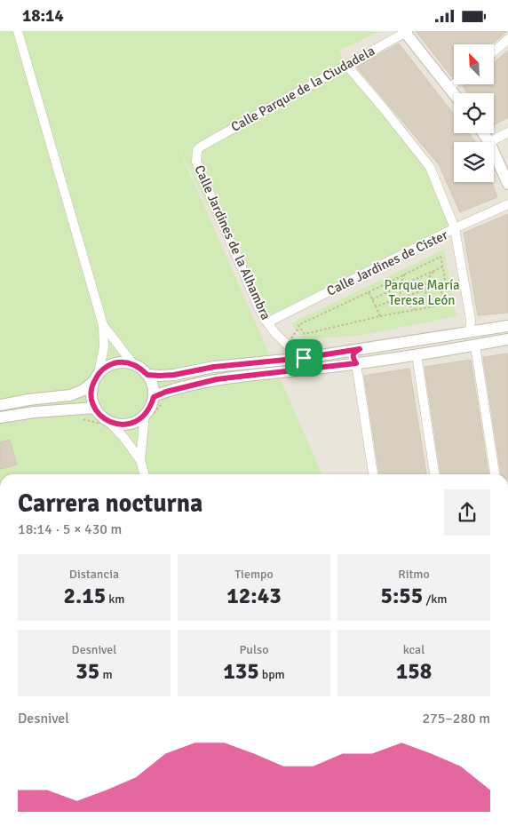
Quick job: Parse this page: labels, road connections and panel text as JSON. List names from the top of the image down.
{
  "streets": {
    "street": ["Calle Parque de la Ciudadela", "Calle Jardines de la Alhambra", "Calle Jardines de Cister"]
  },
  "crossings": [
    ["Calle Parque de la Ciudadela", "Calle Jardines de la Alhambra"],
    ["Calle Jardines de la Alhambra", "Calle Jardines de Cister"]
  ],
  "parks": ["Parque María Teresa León"],
  "north": "top left",
  "page": {
    "status": "18:14",
    "heading": ["Carrera nocturna", "18:14 · 5 × 430 m"],
    "stats": [
      ["Distancia", "2.15 km"],
      ["Tiempo", "12:43"],
      ["Ritmo", "5:55 /km"],
      ["Desnivel", "35 m"],
      ["Pulso", "135 bpm"],
      ["kcal", "158"]
    ],
    "chart": ["Desnivel", "275–280 m"]
  }
}
